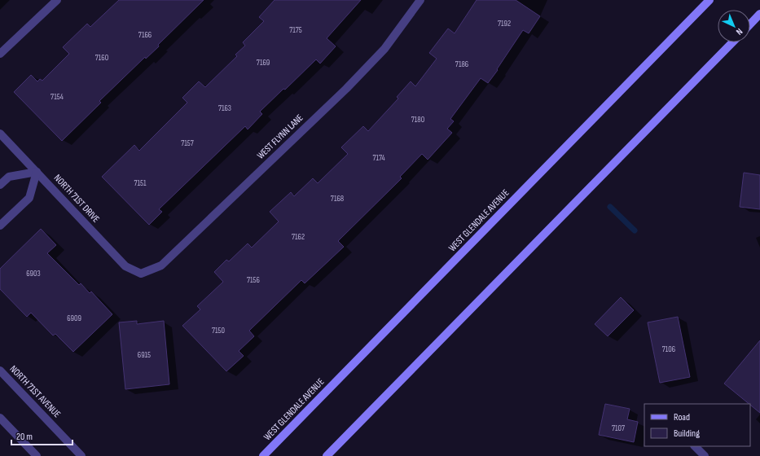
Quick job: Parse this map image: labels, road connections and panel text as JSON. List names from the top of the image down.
{
  "streets": {
    "main road": ["WEST GLENDALE AVENUE"],
    "street": ["WEST FLYNN LANE", "NORTH 71ST DRIVE", "NORTH 71ST AVENUE"]
  },
  "crossings": [
    ["WEST FLYNN LANE", "NORTH 71ST DRIVE"]
  ],
  "house_numbers": [
    "7192",
    "7175",
    "7166",
    "7160",
    "7169",
    "7186",
    "7154",
    "7163",
    "7180",
    "7157",
    "7174",
    "7151",
    "7168",
    "7162",
    "6903",
    "7156",
    "6909",
    "7150",
    "7106",
    "6915",
    "7107"
  ],
  "legend": ["Road", "Building"],
  "scale_bar": "20 m",
  "north": "bottom right"
}
